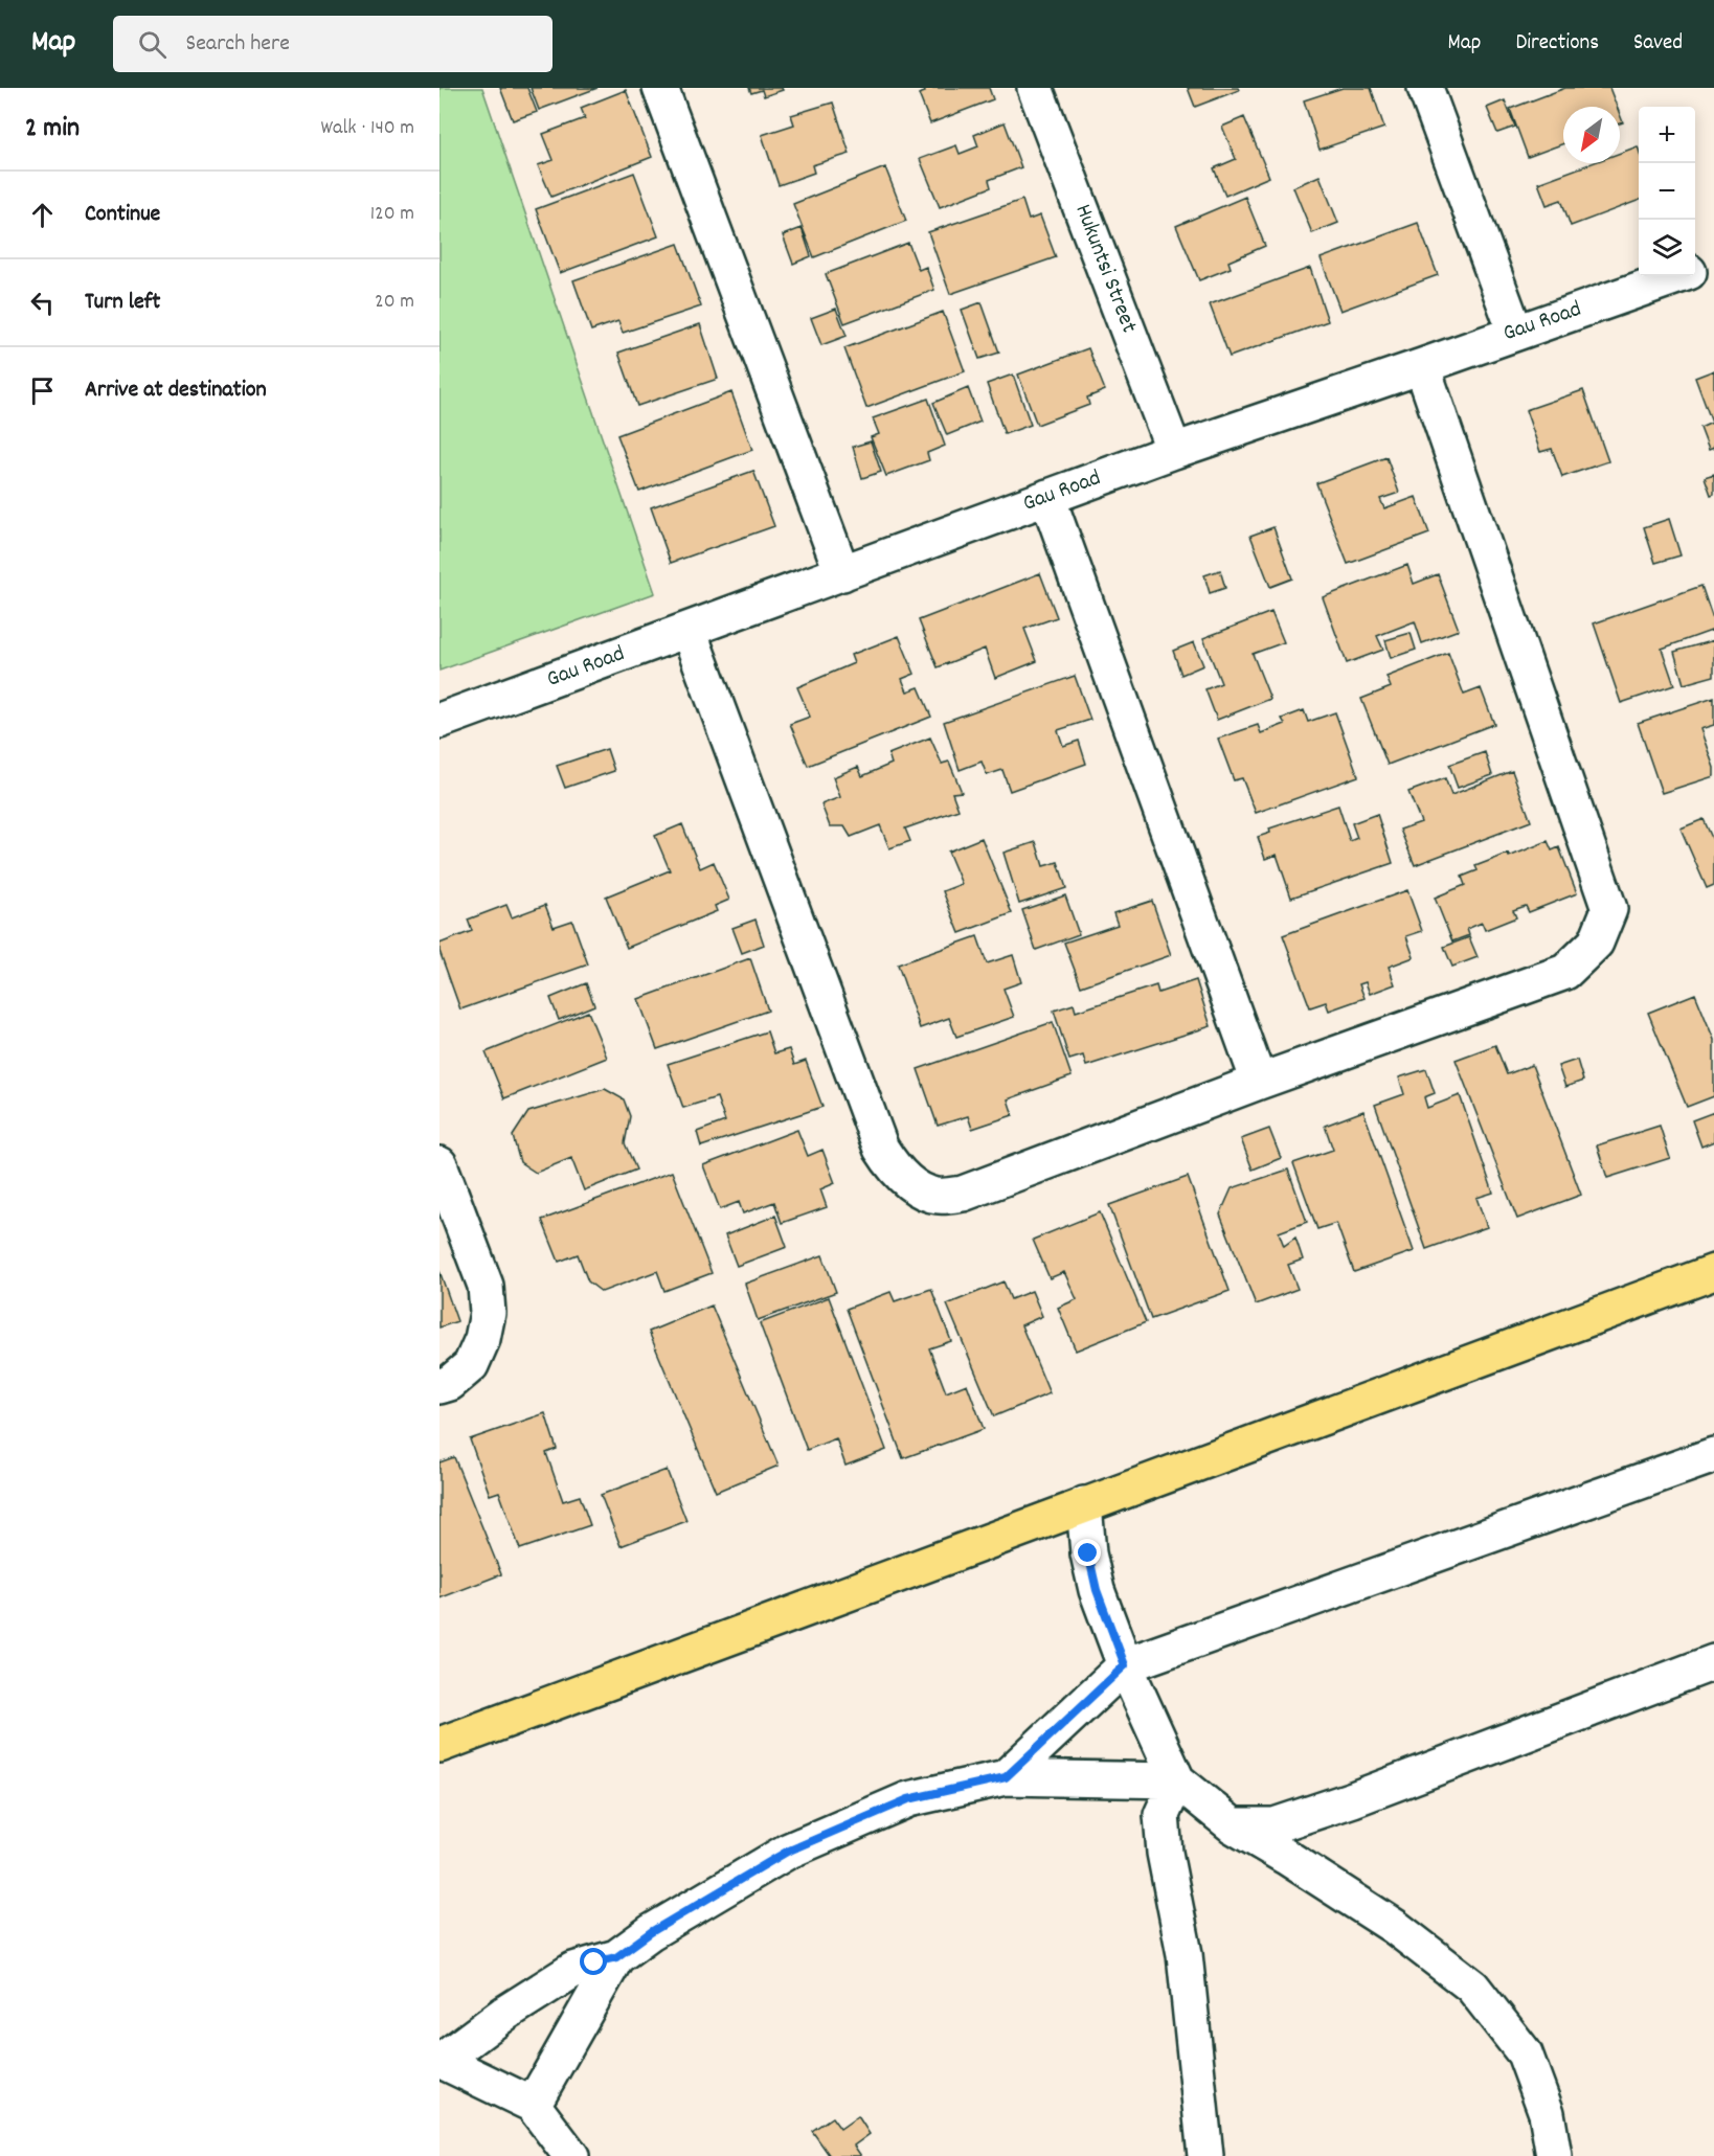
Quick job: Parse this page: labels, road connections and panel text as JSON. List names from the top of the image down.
{
  "streets": {
    "street": ["Hukuntsi Street", "Gau Road"]
  },
  "crossings": [
    ["Hukuntsi Street", "Gau Road"]
  ],
  "north": "bottom left",
  "page": {
    "header": "Map",
    "search": "Search here",
    "nav": ["Map", "Directions", "Saved"],
    "heading": ["2 min", "Walk · 140 m"],
    "map_buttons": ["+", "−"],
    "list": [
      ["Continue", "120 m"],
      ["Turn left", "20 m"],
      "Arrive at destination"
    ]
  }
}
